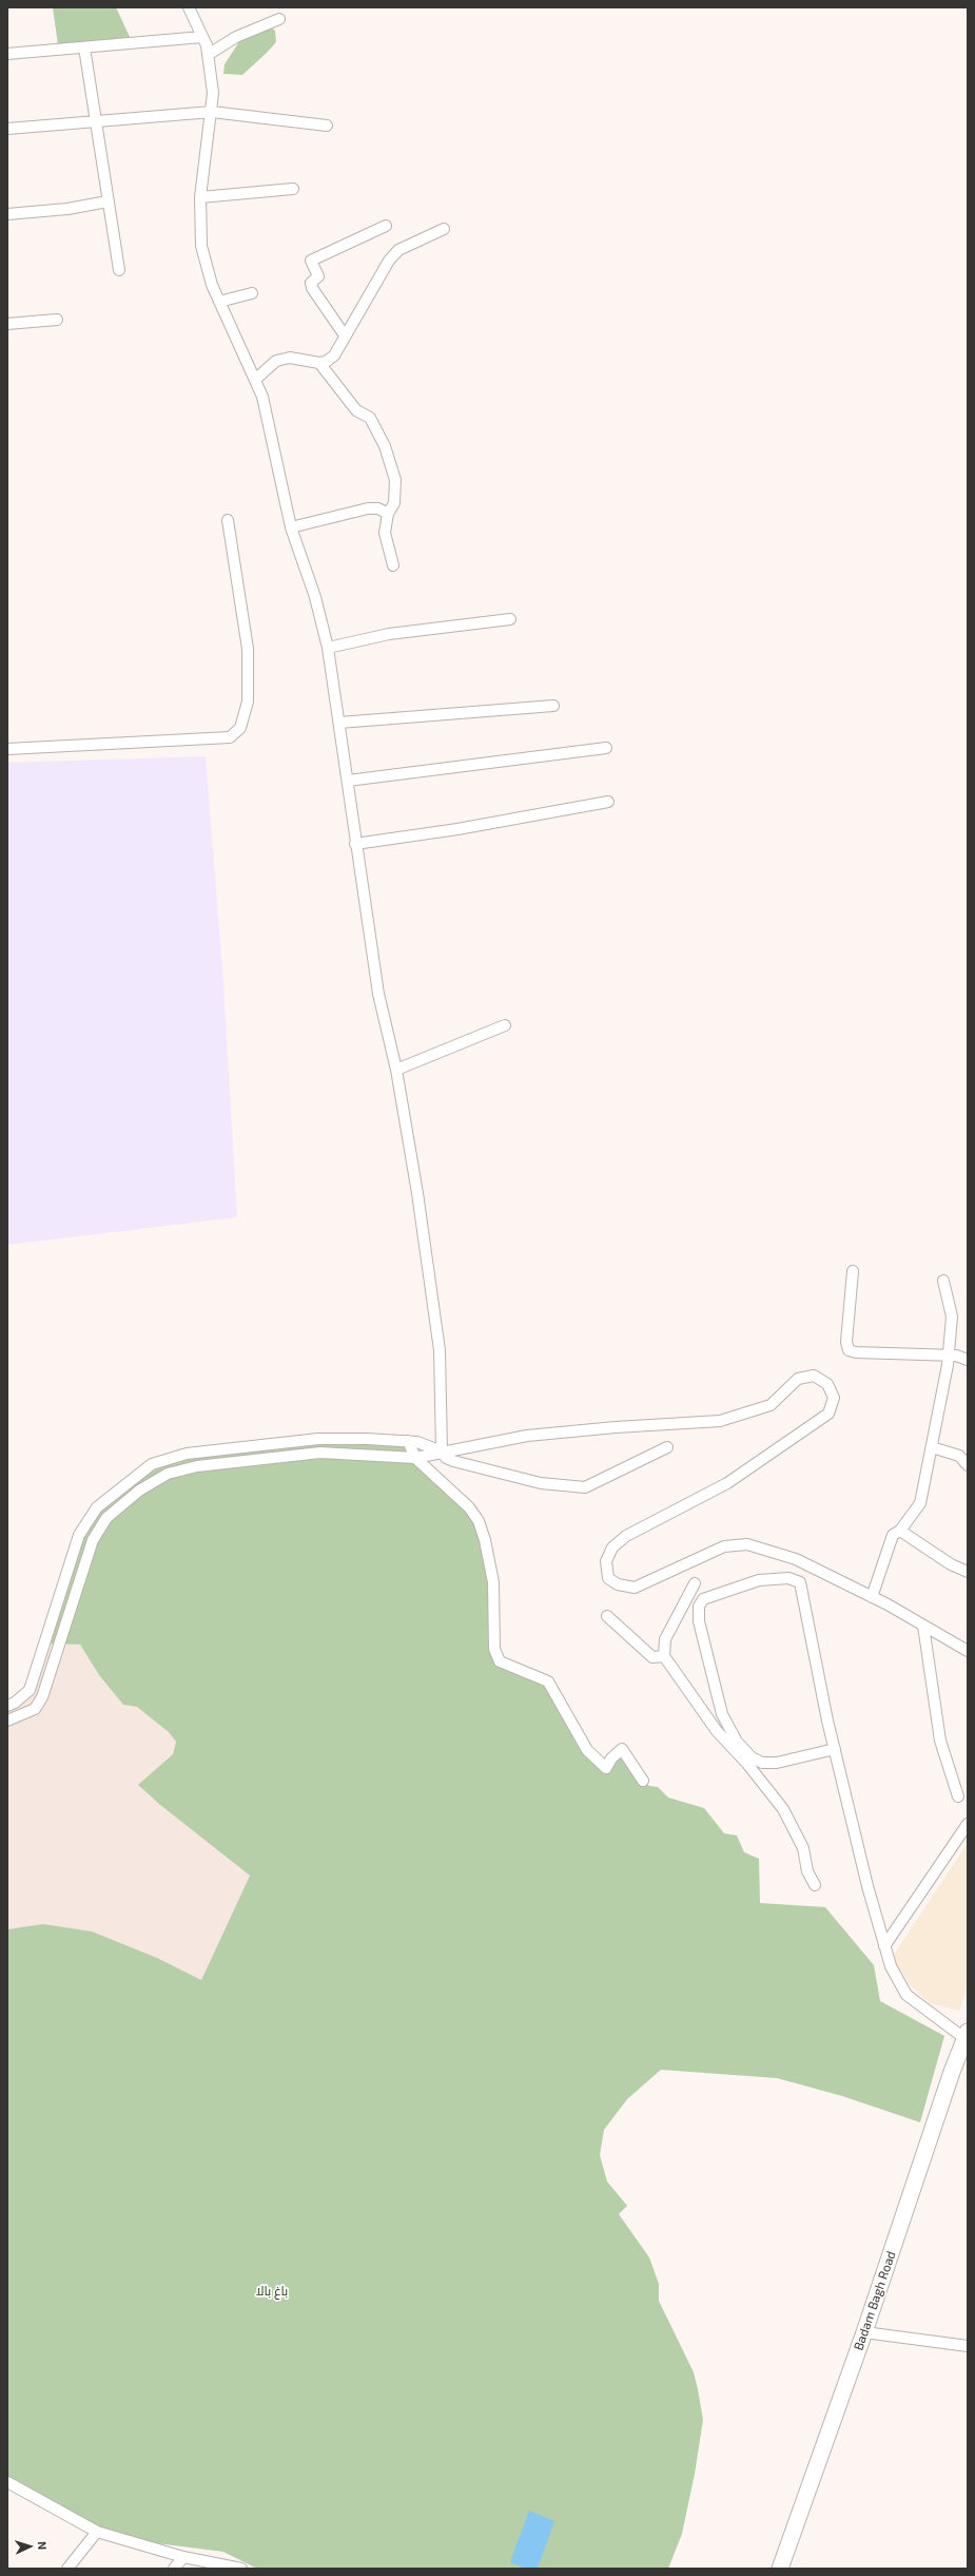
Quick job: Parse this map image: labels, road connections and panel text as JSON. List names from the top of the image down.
{
  "streets": {
    "main road": ["Badam Bagh Road"]
  },
  "parks": ["باغ بالا"],
  "north": "right"
}
